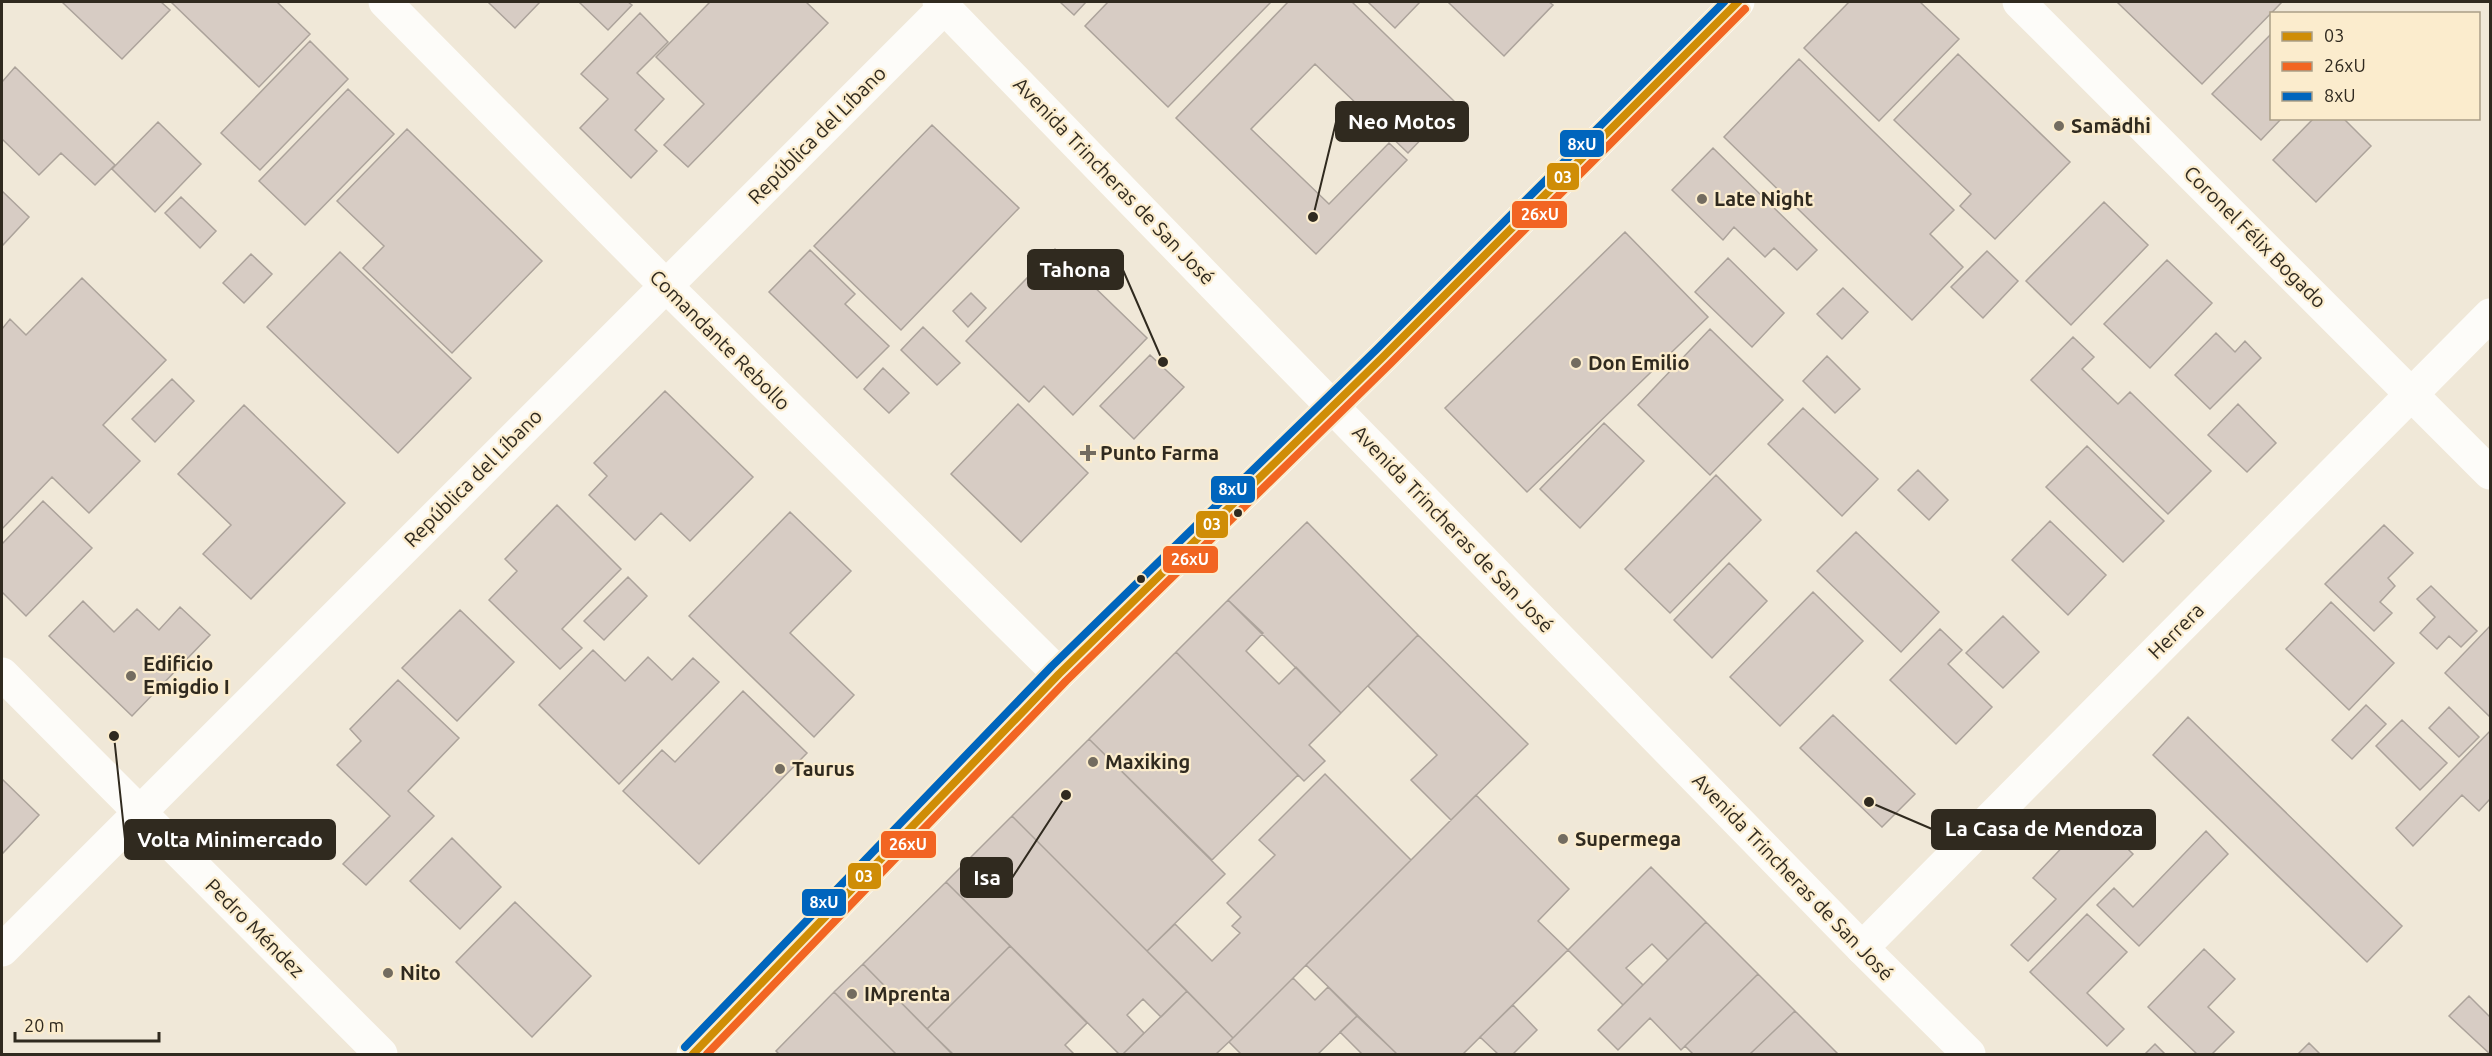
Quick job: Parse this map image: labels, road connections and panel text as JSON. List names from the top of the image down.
{
  "streets": {
    "street": [
      "República del Líbano",
      "Avenida Trincheras de San José",
      "Coronel Félix Bogado",
      "Comandante Rebollo",
      "Herrera",
      "Pedro Méndez"
    ]
  },
  "crossings": [
    ["República del Líbano", "Avenida Trincheras de San José"],
    ["República del Líbano", "Comandante Rebollo"],
    ["República del Líbano", "Pedro Méndez"],
    ["Avenida Trincheras de San José", "Herrera"],
    ["Coronel Félix Bogado", "Herrera"]
  ],
  "places": {
    "other": [
      "Samãdhi",
      "Late Night",
      "Neo Motos",
      "Tahona",
      "Don Emilio",
      "Edificio Emigdio I",
      "Volta Minimercado",
      "Maxiking",
      "Taurus",
      "Isa",
      "La Casa de Mendoza",
      "Supermega",
      "Nito",
      "IMprenta"
    ],
    "health": ["Punto Farma"]
  },
  "lines": ["transit line 03", "transit line 8xU", "transit line 26xU"],
  "legend": ["03", "26xU", "8xU"],
  "scale_bar": "20 m"
}
